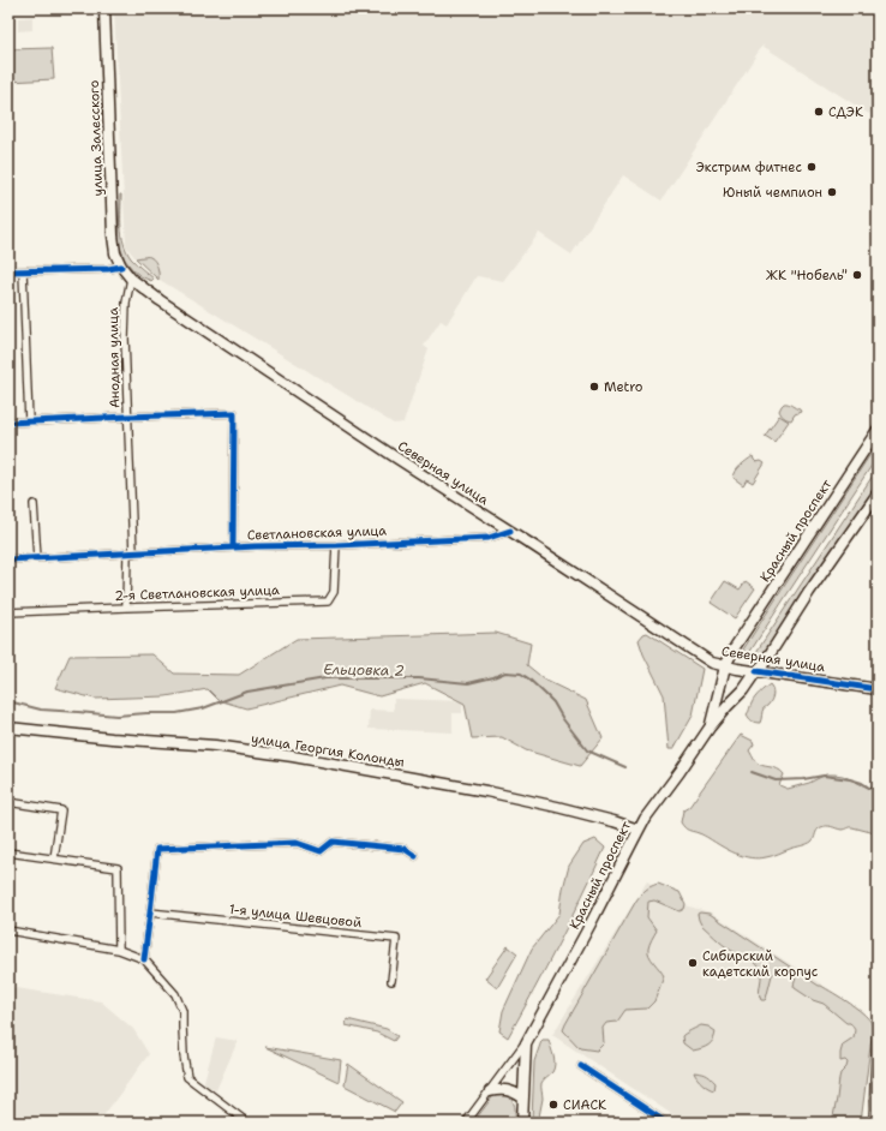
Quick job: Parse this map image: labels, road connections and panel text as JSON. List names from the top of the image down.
{
  "streets": {
    "main road": [
      "улица Залесского",
      "Северная улица",
      "Красный проспект",
      "улица Георгия Колонды"
    ],
    "street": [
      "Анодная улица",
      "Светлановская улица",
      "2-я Светлановская улица",
      "1-я улица Шевцовой"
    ]
  },
  "crossings": [
    ["улица Залесского", "Северная улица"],
    ["Анодная улица", "Северная улица"],
    ["Анодная улица", "Светлановская улица"],
    ["Анодная улица", "2-я Светлановская улица"],
    ["Северная улица", "Красный проспект"],
    ["Северная улица", "Светлановская улица"],
    ["Красный проспект", "улица Георгия Колонды"],
    ["Светлановская улица", "2-я Светлановская улица"]
  ],
  "water": ["Ельцовка 2"],
  "places": [
    "СДЭК",
    "Экстрим фитнес",
    "Юный чемпион",
    "ЖК \"Нобель\"",
    "Metro",
    "Сибирский кадетский корпус",
    "СИАСК"
  ]
}
